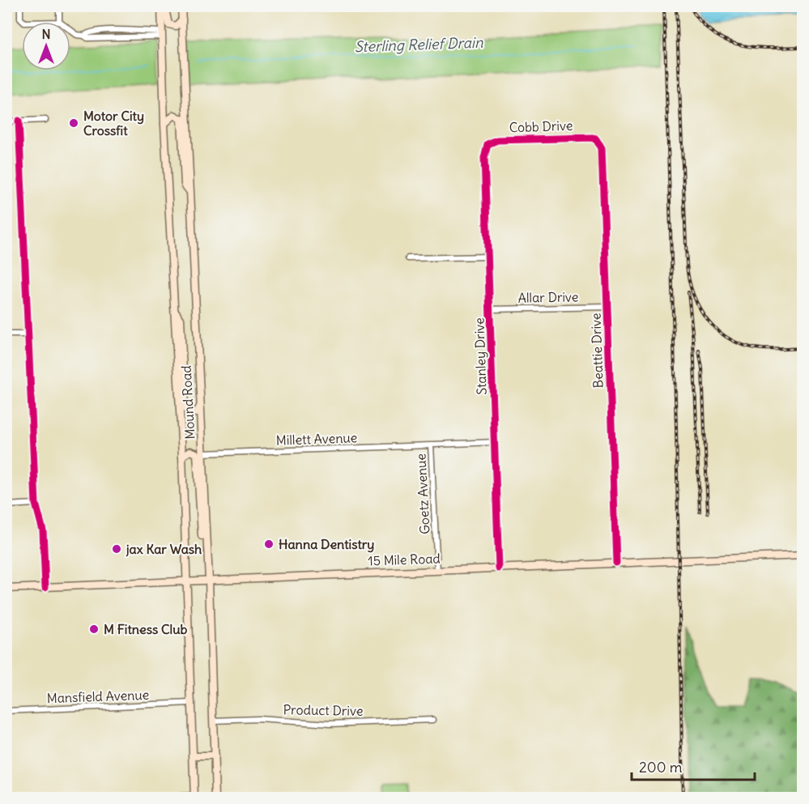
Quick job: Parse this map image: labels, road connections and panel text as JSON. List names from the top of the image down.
{
  "streets": {
    "main road": ["Mound Road", "15 Mile Road"],
    "street": [
      "Cobb Drive",
      "Allar Drive",
      "Beattie Drive",
      "Stanley Drive",
      "Millett Avenue",
      "Goetz Avenue",
      "Mansfield Avenue",
      "Product Drive"
    ]
  },
  "crossings": [
    ["Cobb Drive", "Beattie Drive"],
    ["Cobb Drive", "Stanley Drive"],
    ["Allar Drive", "Beattie Drive"],
    ["Allar Drive", "Stanley Drive"],
    ["Beattie Drive", "15 Mile Road"],
    ["Stanley Drive", "Millett Avenue"],
    ["Stanley Drive", "15 Mile Road"],
    ["Mound Road", "Millett Avenue"],
    ["Mound Road", "15 Mile Road"],
    ["Mound Road", "Mansfield Avenue"],
    ["Mound Road", "Product Drive"],
    ["Millett Avenue", "Goetz Avenue"],
    ["Goetz Avenue", "15 Mile Road"]
  ],
  "water": ["Sterling Relief Drain"],
  "places": [
    "Motor City Crossfit",
    "Hanna Dentistry",
    "jax Kar Wash",
    "M Fitness Club"
  ],
  "scale_bar": "200 m",
  "north": "top"
}
